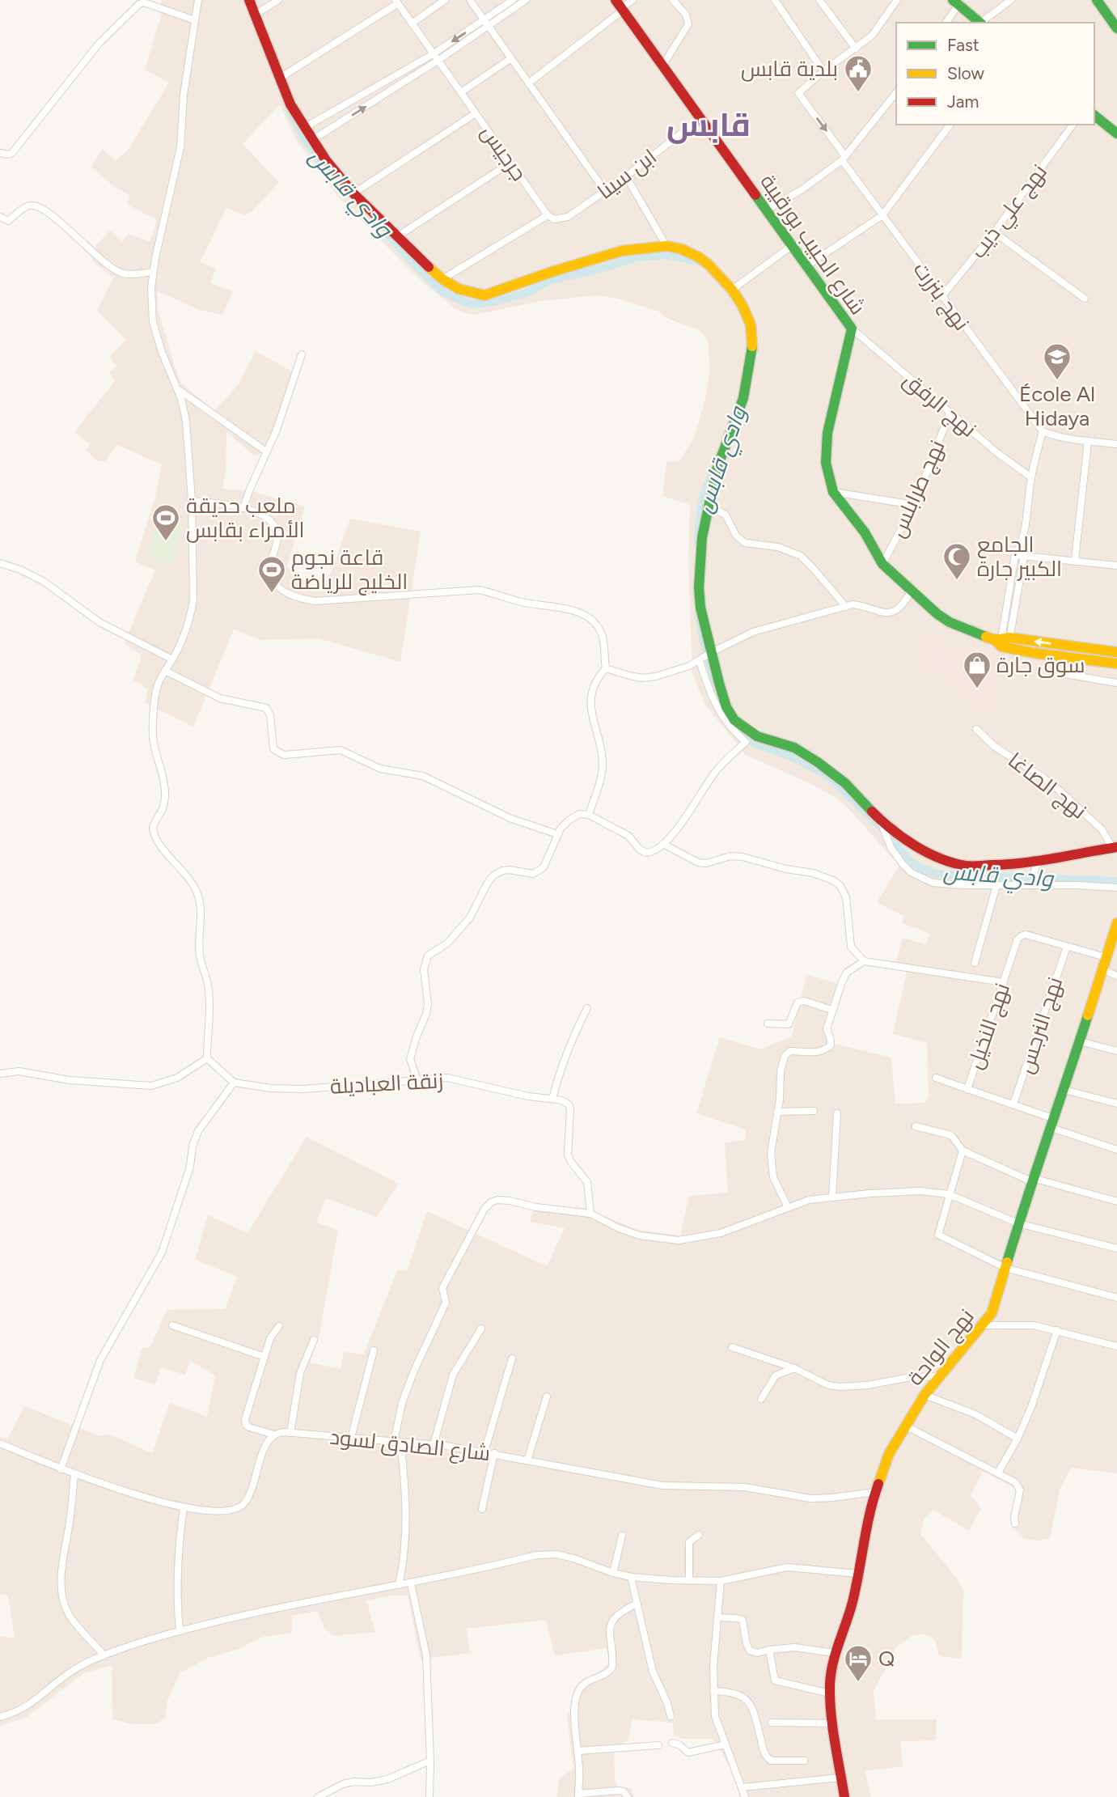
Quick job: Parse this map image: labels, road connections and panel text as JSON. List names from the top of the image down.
{
  "streets": {
    "street": [
      "جرجيس",
      "ابن سينا",
      "نهج علي ذيب",
      "شارع الحبيب بورقيبة",
      "نهج بنزرت",
      "نهج الرفق",
      "نهج طرابلس",
      "نهج الصاغا",
      "نهج النرجس",
      "نهج النخيل",
      "زنقة العباديلة",
      "نهج الواحة",
      "شارع الصادق لسود"
    ]
  },
  "crossings": [
    ["جرجيس", "ابن سينا"],
    ["ابن سينا", "شارع الحبيب بورقيبة"],
    ["نهج علي ذيب", "نهج بنزرت"],
    ["شارع الحبيب بورقيبة", "نهج الرفق"],
    ["شارع الحبيب بورقيبة", "نهج طرابلس"],
    ["نهج الرفق", "نهج طرابلس"],
    ["نهج النرجس", "نهج النخيل"],
    ["نهج النخيل", "نهج الواحة"],
    ["نهج الواحة", "شارع الصادق لسود"]
  ],
  "districts": ["قابس"],
  "water": ["وادي قابس"],
  "places": {
    "public building": ["بلدية قابس"],
    "school or university": ["École Al Hidaya"],
    "sports": ["ملعب حديقة الأمراء بقابس", "قاعة نجوم الخليج للرياضة"],
    "mosque": ["الجامع الكبير جارة"],
    "shop": ["سوق جارة"],
    "hotel": ["Q"]
  },
  "legend": ["Fast", "Slow", "Jam"]
}
